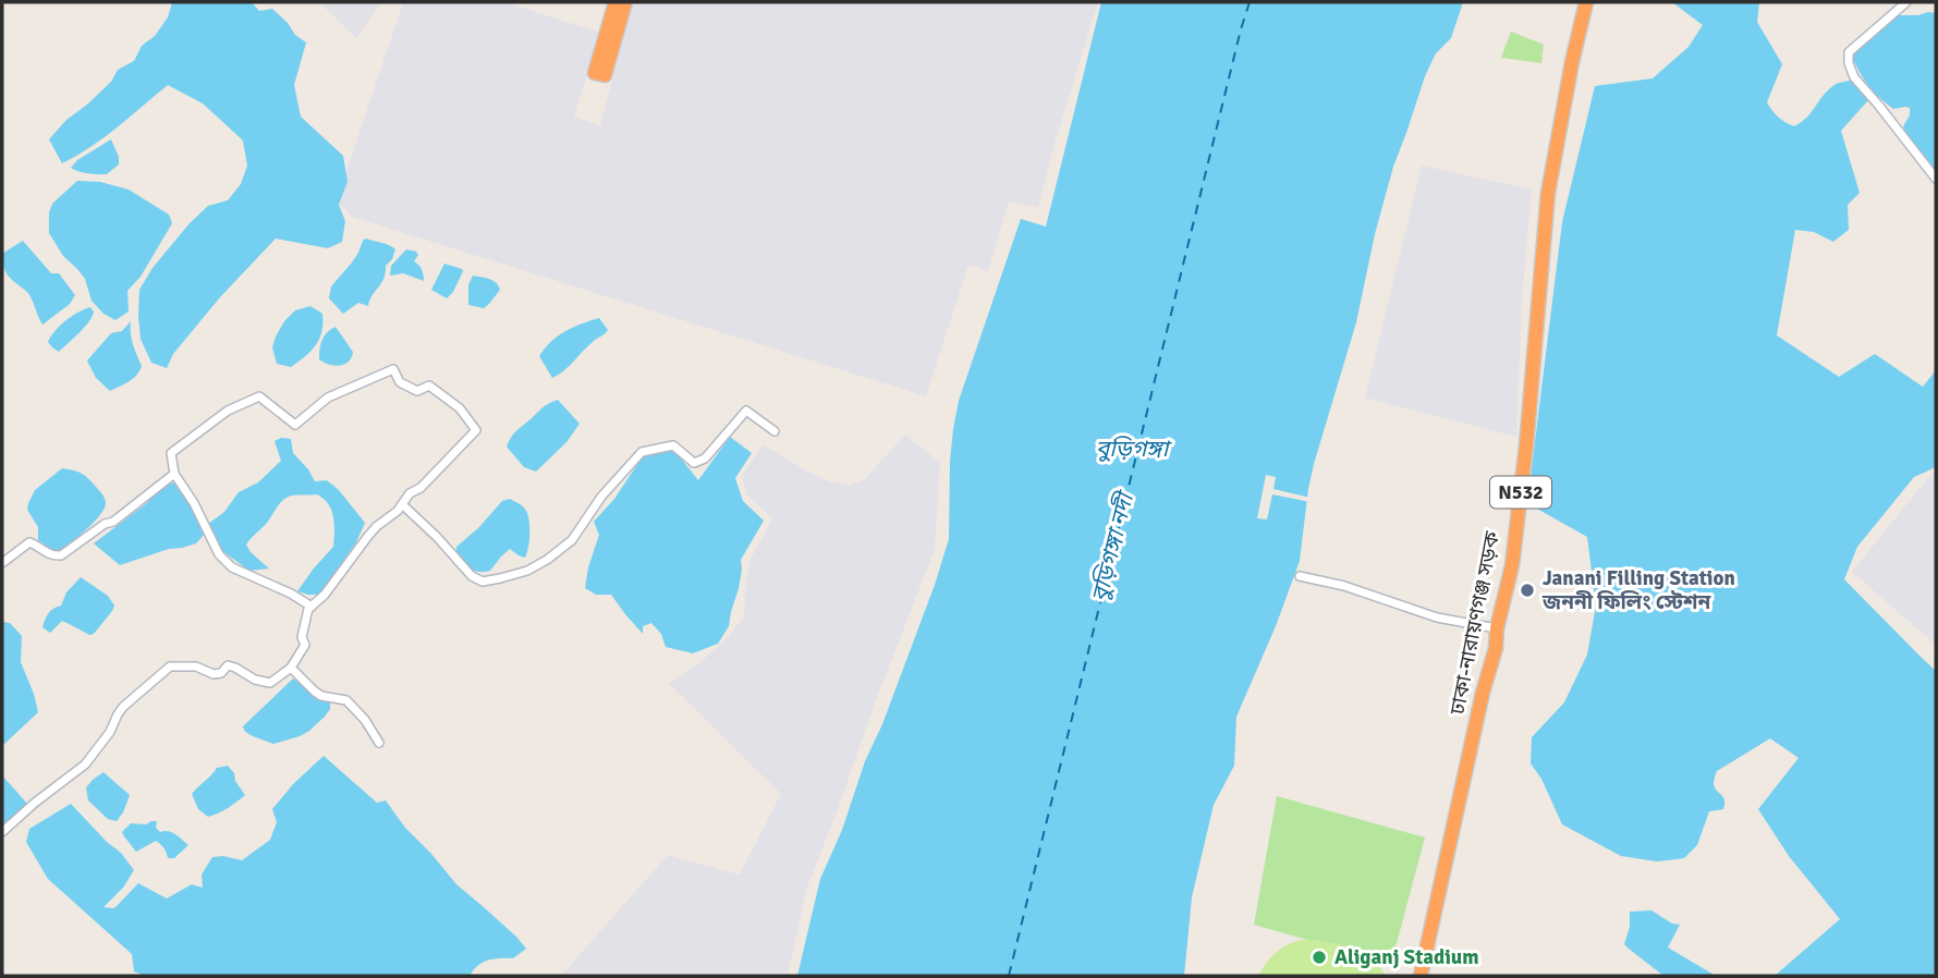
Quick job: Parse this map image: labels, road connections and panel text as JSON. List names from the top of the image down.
{
  "streets": {
    "highway": ["N532", "ঢাকা-নারায়ণগঞ্জ সড়ক"]
  },
  "water": ["বুড়িগঙ্গা", "বুড়িগঙ্গা নদী"],
  "places": ["Janani Filling Station জননী ফিলিং স্টেশন", "Aliganj Stadium"]
}
